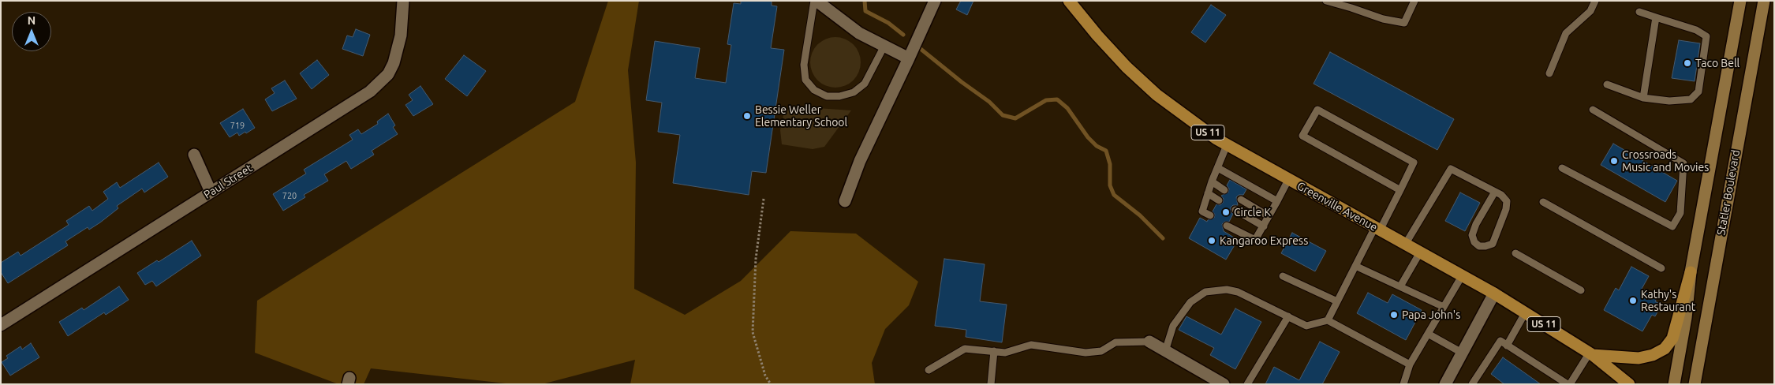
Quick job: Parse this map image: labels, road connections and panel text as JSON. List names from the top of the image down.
{
  "streets": {
    "main road": ["US 11", "Statler Boulevard", "Greenville Avenue"],
    "street": ["Paul Street"]
  },
  "places": [
    "Taco Bell",
    "Bessie Weller Elementary School",
    "Crossroads Music and Movies",
    "Circle K",
    "Kangaroo Express",
    "Kathy's Restaurant",
    "Papa John's"
  ],
  "house_numbers": ["719", "720"],
  "north": "top"
}
